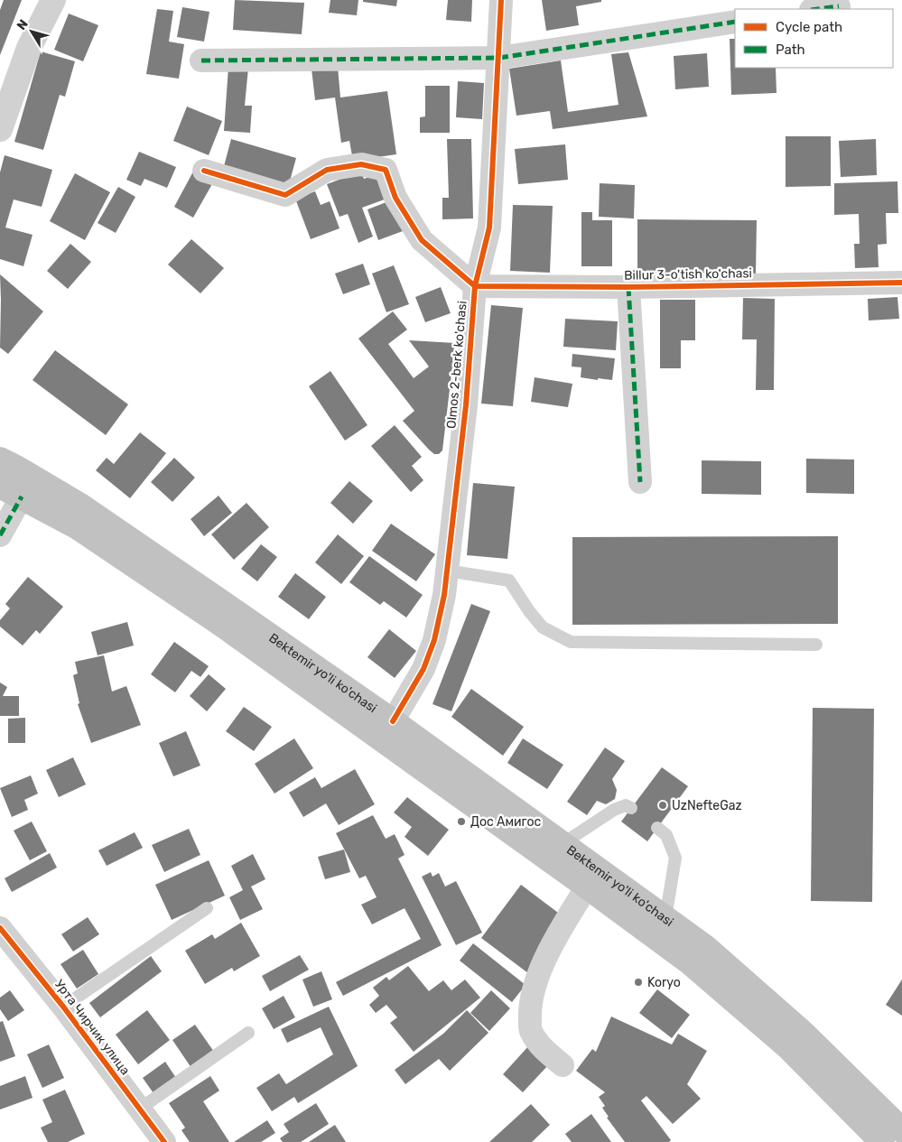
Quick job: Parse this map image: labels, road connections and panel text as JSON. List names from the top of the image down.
{
  "streets": {
    "highway": ["Bektemir yo'li ko'chasi"],
    "street": ["Billur 3-o'tish ko'chasi", "Olmos 2-berk ko'chasi", "Урта Чирчик улица"]
  },
  "crossings": [
    ["Billur 3-o'tish ko'chasi", "Olmos 2-berk ko'chasi"],
    ["Olmos 2-berk ko'chasi", "Bektemir yo'li ko'chasi"]
  ],
  "places": ["UzNefteGaz", "Дос Амигос", "Koryo"],
  "legend": ["Cycle path", "Path"],
  "north": "top left"
}
